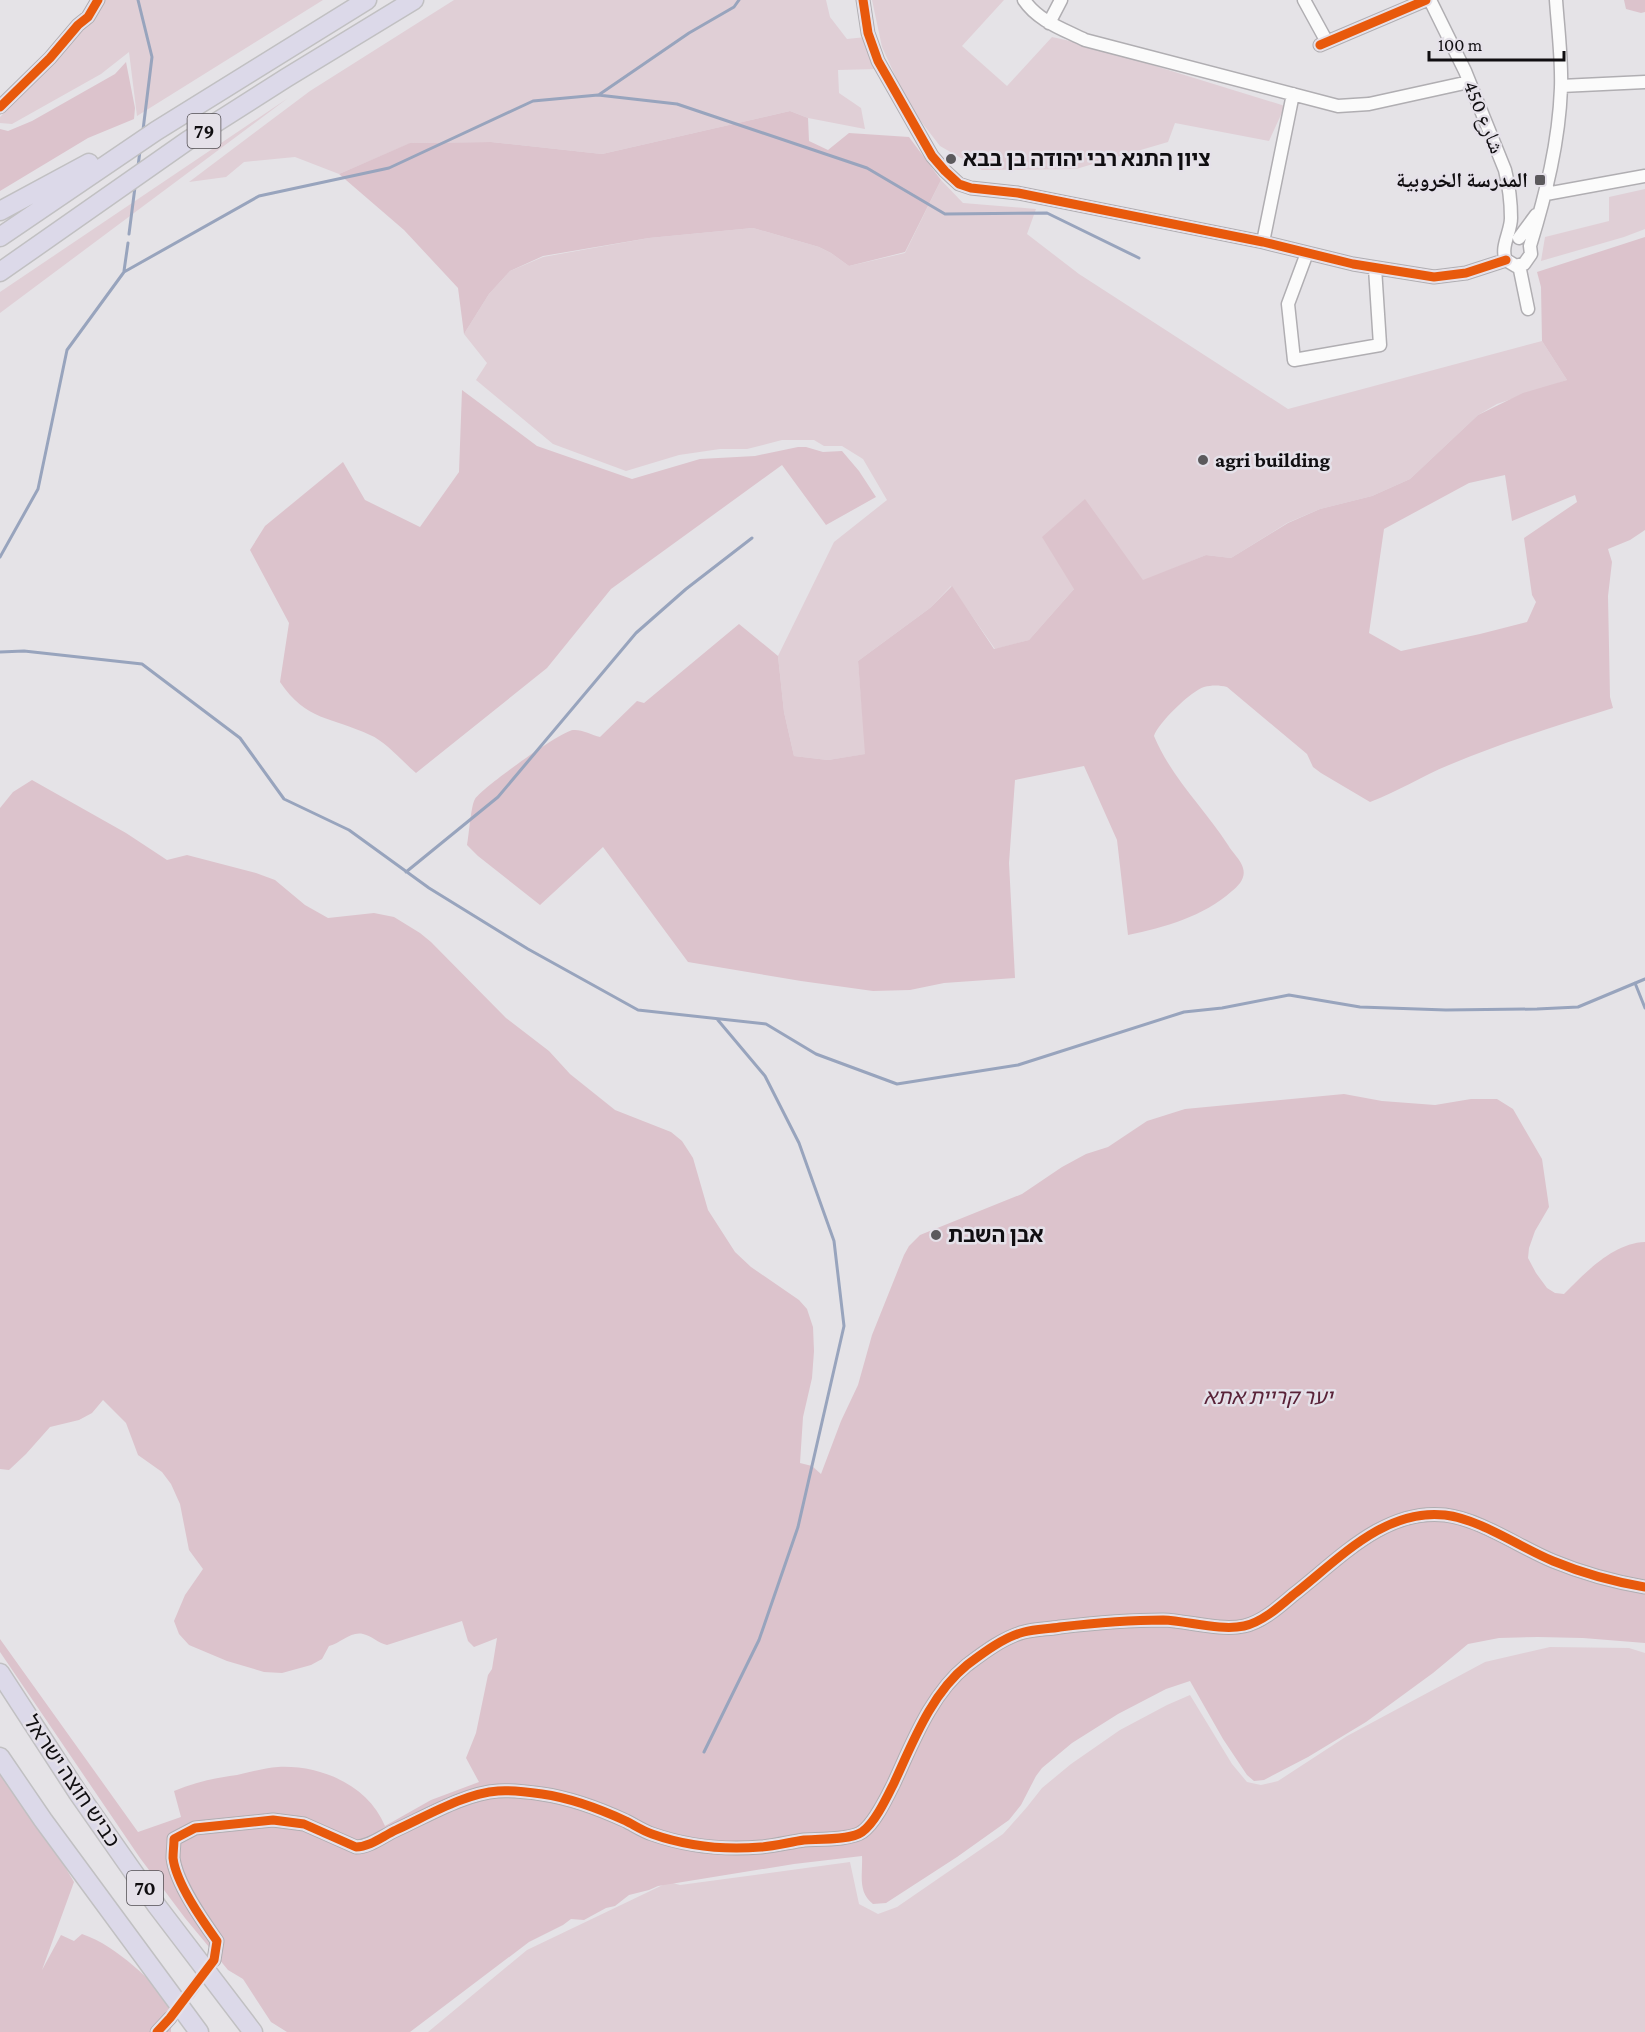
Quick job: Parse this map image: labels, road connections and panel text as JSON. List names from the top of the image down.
{
  "streets": {
    "highway": ["79", "כביש חוצה ישראל", "70"],
    "street": ["شارع 450"]
  },
  "parks": ["יער קריית אתא"],
  "places": {
    "other": ["ציון התנא רבי יהודה בן בבא", "agri building", "אבן השבת"],
    "transit": ["المدرسة الخروبية"]
  },
  "scale_bar": "100 m"
}
